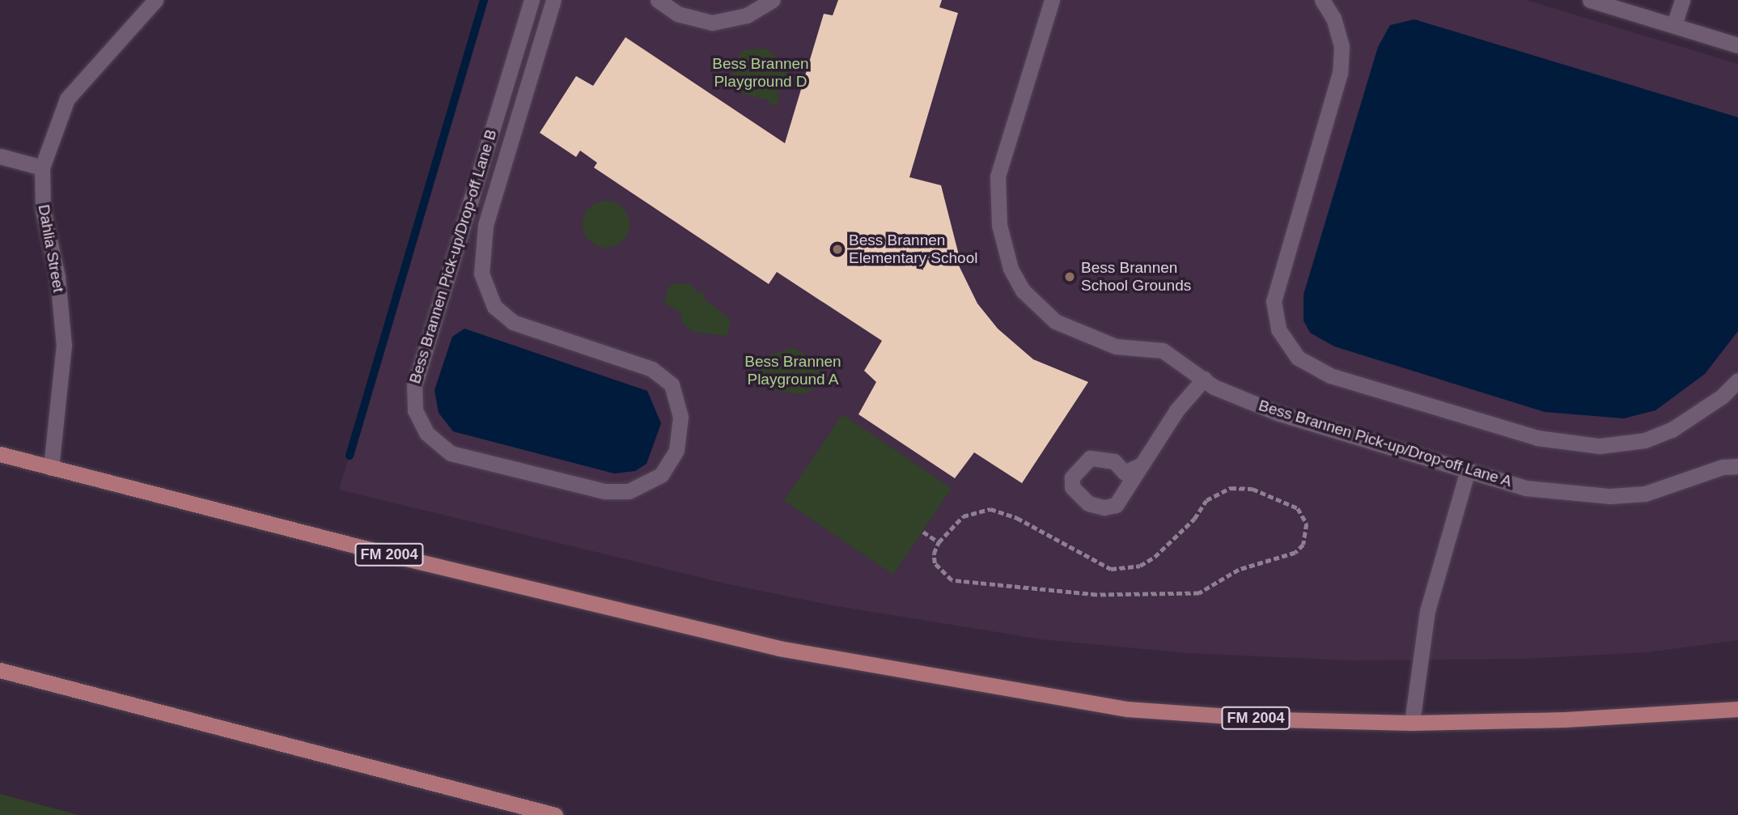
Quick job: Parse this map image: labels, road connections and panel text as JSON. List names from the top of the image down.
{
  "streets": {
    "main road": ["FM 2004"],
    "street": ["Dahlia Street", "Bess Brannen Pick-up/Drop-off Lane B", "Bess Brannen Pick-up/Drop-off Lane A"]
  },
  "crossings": [
    ["Dahlia Street", "FM 2004"]
  ],
  "parks": ["Bess Brannen Playground D", "Bess Brannen Playground A"],
  "places": ["Bess Brannen Elementary School", "Bess Brannen School Grounds"]
}
